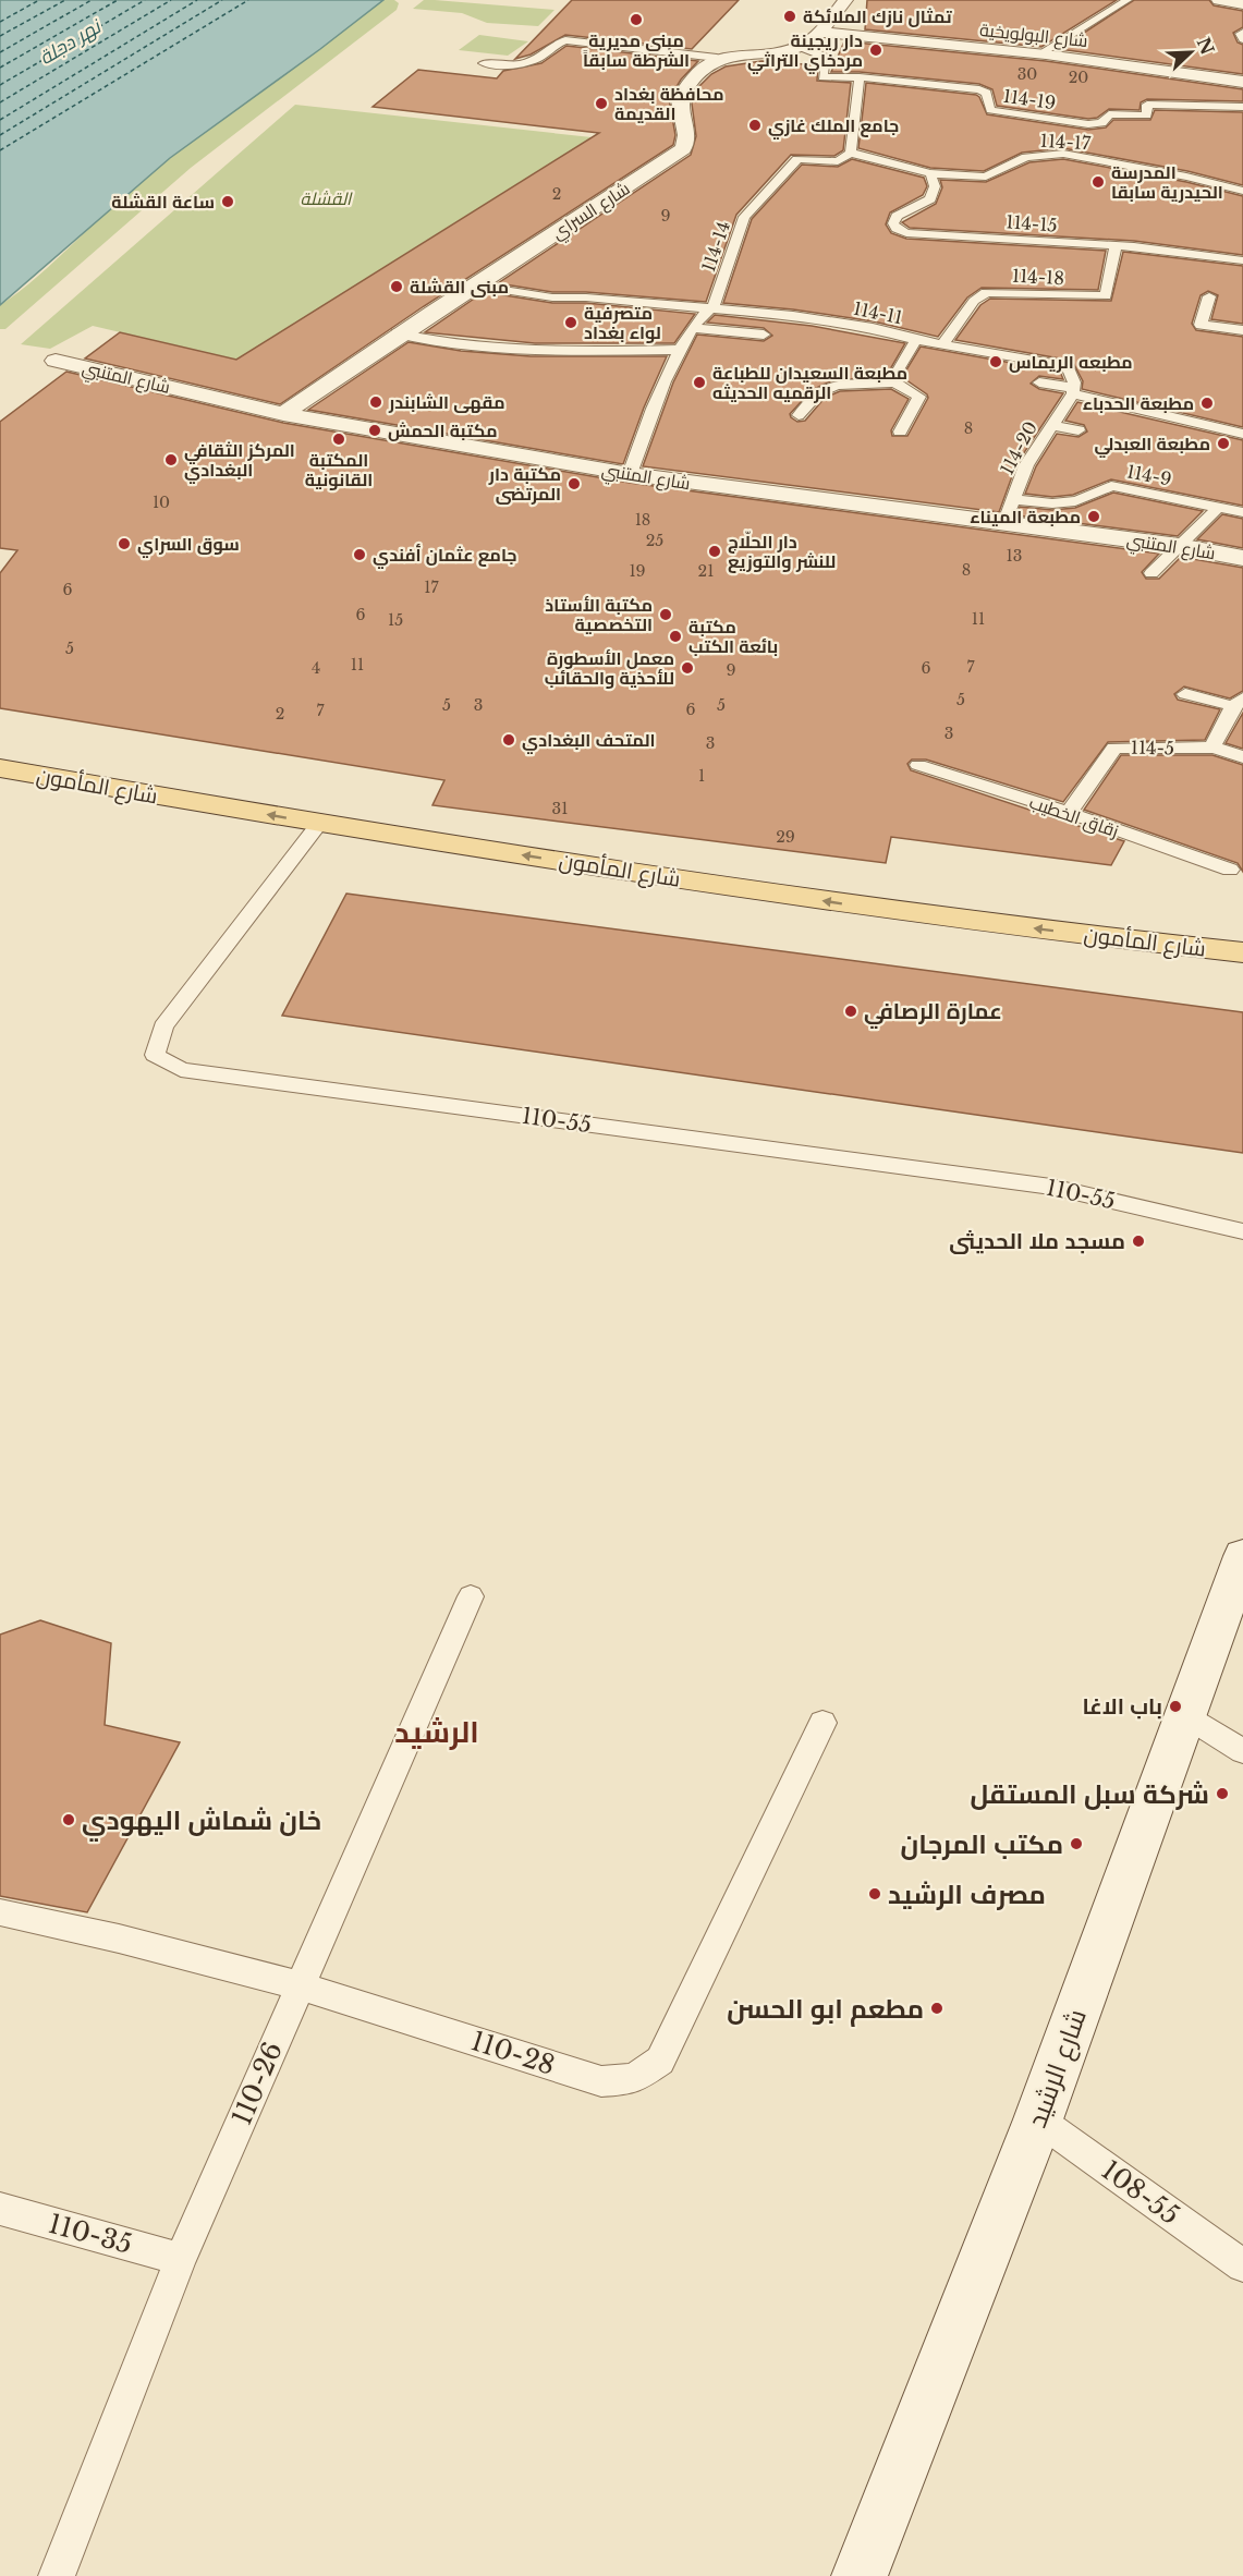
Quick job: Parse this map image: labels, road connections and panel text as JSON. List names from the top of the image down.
{
  "streets": {
    "main road": ["شارع المأمون"],
    "street": [
      "شارع البولويخية",
      "شارع السراي",
      "شارع المتنبي",
      "شارع الرشيد"
    ],
    "lane": [
      "114-19",
      "114-17",
      "114-15",
      "114-14",
      "114-18",
      "114-11",
      "114-20",
      "114-9",
      "114-5",
      "زقاق الخطيب",
      "110-55",
      "110-28",
      "110-26",
      "108-55",
      "110-35"
    ]
  },
  "crossings": [
    ["114-17", "114-15"],
    ["114-17", "114-14"],
    ["شارع السراي", "114-11"],
    ["شارع السراي", "شارع المتنبي"],
    ["114-15", "114-18"],
    ["114-14", "114-11"],
    ["114-14", "شارع المتنبي"],
    ["114-18", "114-11"],
    ["114-11", "114-20"],
    ["شارع المتنبي", "114-20"],
    ["114-20", "114-9"],
    ["114-5", "زقاق الخطيب"],
    ["شارع المأمون", "110-55"],
    ["110-28", "110-26"],
    ["شارع الرشيد", "108-55"],
    ["110-26", "110-35"]
  ],
  "one_way": ["شارع المأمون"],
  "districts": ["الرشيد"],
  "water": ["نهر دجلة"],
  "parks": ["القشلة"],
  "places": [
    "تمثال نازك الملائكة",
    "مبنى مديرية الشرطة سابقاً",
    "دار ريجينة مردخاي التراثي",
    "محافظة بغداد القديمة",
    "جامع الملك غازي",
    "المدرسة الحيدرية سابقا",
    "ساعة القشلة",
    "مبنى القشلة",
    "متصرفية لواء بغداد",
    "مطبعه الريماس",
    "مطبعة السعيدان للطباعة الرقميه الحديثه",
    "مقهى الشابندر",
    "مطبعة الحدباء",
    "مكتبة الحمش",
    "المكتبة القانونية",
    "مطبعة العبدلي",
    "المركز الثقافي البغدادي",
    "مكتبة دار المرتضى",
    "مطبعة الميناء",
    "سوق السراي",
    "دار الحلّاج للنشر والتوزيع",
    "جامع عثمان أفندي",
    "مكتبة الأستاذ التخصصية",
    "مكتبة بائعة الكتب",
    "معمل الأسطورة للأحذية والحقائب",
    "المتحف البغدادي",
    "عمارة الرصافي",
    "مسجد ملا الحديثى",
    "باب الاغا",
    "شركة سبل المستقل",
    "خان شماش اليهودي",
    "مكتب المرجان",
    "مصرف الرشيد",
    "مطعم ابو الحسن"
  ],
  "house_numbers": [
    "30",
    "20",
    "2",
    "9",
    "8",
    "10",
    "18",
    "25",
    "13",
    "8",
    "19",
    "21",
    "17",
    "6",
    "6",
    "11",
    "15",
    "5",
    "11",
    "7",
    "4",
    "6",
    "9",
    "5",
    "5",
    "3",
    "5",
    "6",
    "7",
    "2",
    "3",
    "3",
    "1",
    "31",
    "29"
  ],
  "north": "top right"
}
